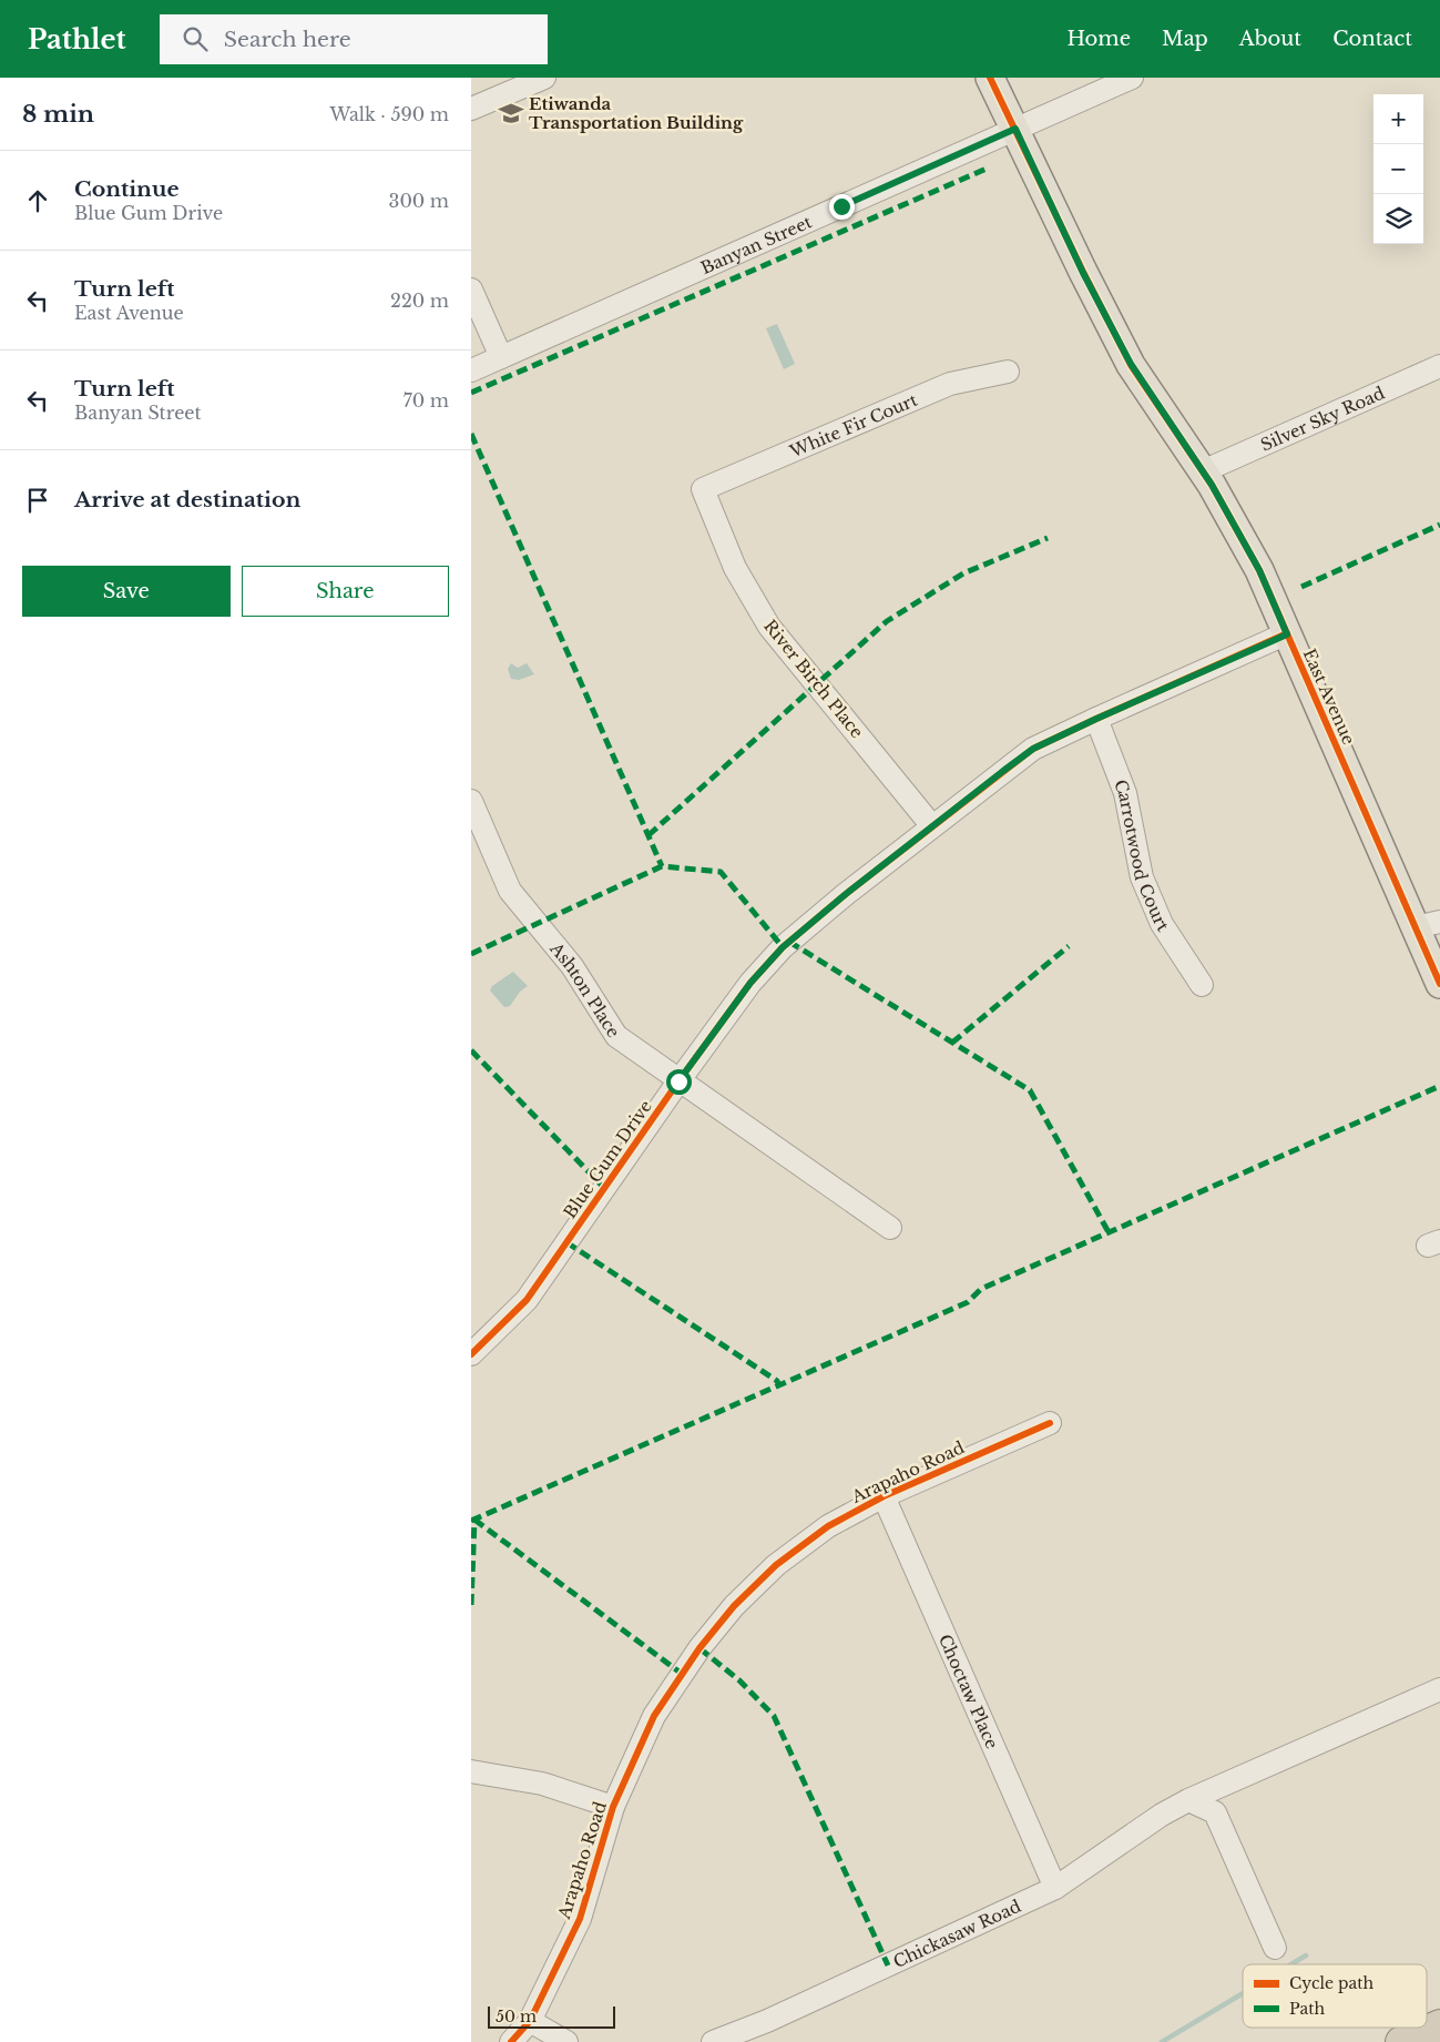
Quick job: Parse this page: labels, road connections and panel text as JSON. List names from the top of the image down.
{
  "streets": {
    "main road": ["East Avenue"],
    "street": [
      "Banyan Street",
      "Silver Sky Road",
      "White Fir Court",
      "River Birch Place",
      "Carrotwood Court",
      "Ashton Place",
      "Blue Gum Drive",
      "Arapaho Road",
      "Choctaw Place",
      "Chickasaw Road"
    ]
  },
  "crossings": [
    ["Banyan Street", "East Avenue"],
    ["Silver Sky Road", "East Avenue"],
    ["White Fir Court", "River Birch Place"],
    ["River Birch Place", "Blue Gum Drive"],
    ["East Avenue", "Blue Gum Drive"],
    ["Carrotwood Court", "Blue Gum Drive"],
    ["Ashton Place", "Blue Gum Drive"],
    ["Arapaho Road", "Choctaw Place"],
    ["Choctaw Place", "Chickasaw Road"]
  ],
  "places": {
    "school or university": ["Etiwanda Transportation Building"]
  },
  "legend": ["Cycle path", "Path"],
  "scale_bar": "50 m",
  "page": {
    "header": "Pathlet",
    "search": "Search here",
    "nav": [
      "Home",
      "Map",
      "About",
      "Contact"
    ],
    "heading": ["8 min", "Walk · 590 m"],
    "map_buttons": ["+", "−"],
    "list": [
      ["Continue", "Blue Gum Drive", "300 m"],
      ["Turn left", "East Avenue", "220 m"],
      ["Turn left", "Banyan Street", "70 m"],
      "Arrive at destination"
    ],
    "buttons": ["Save", "Share"],
    "scale": "50 m"
  }
}
